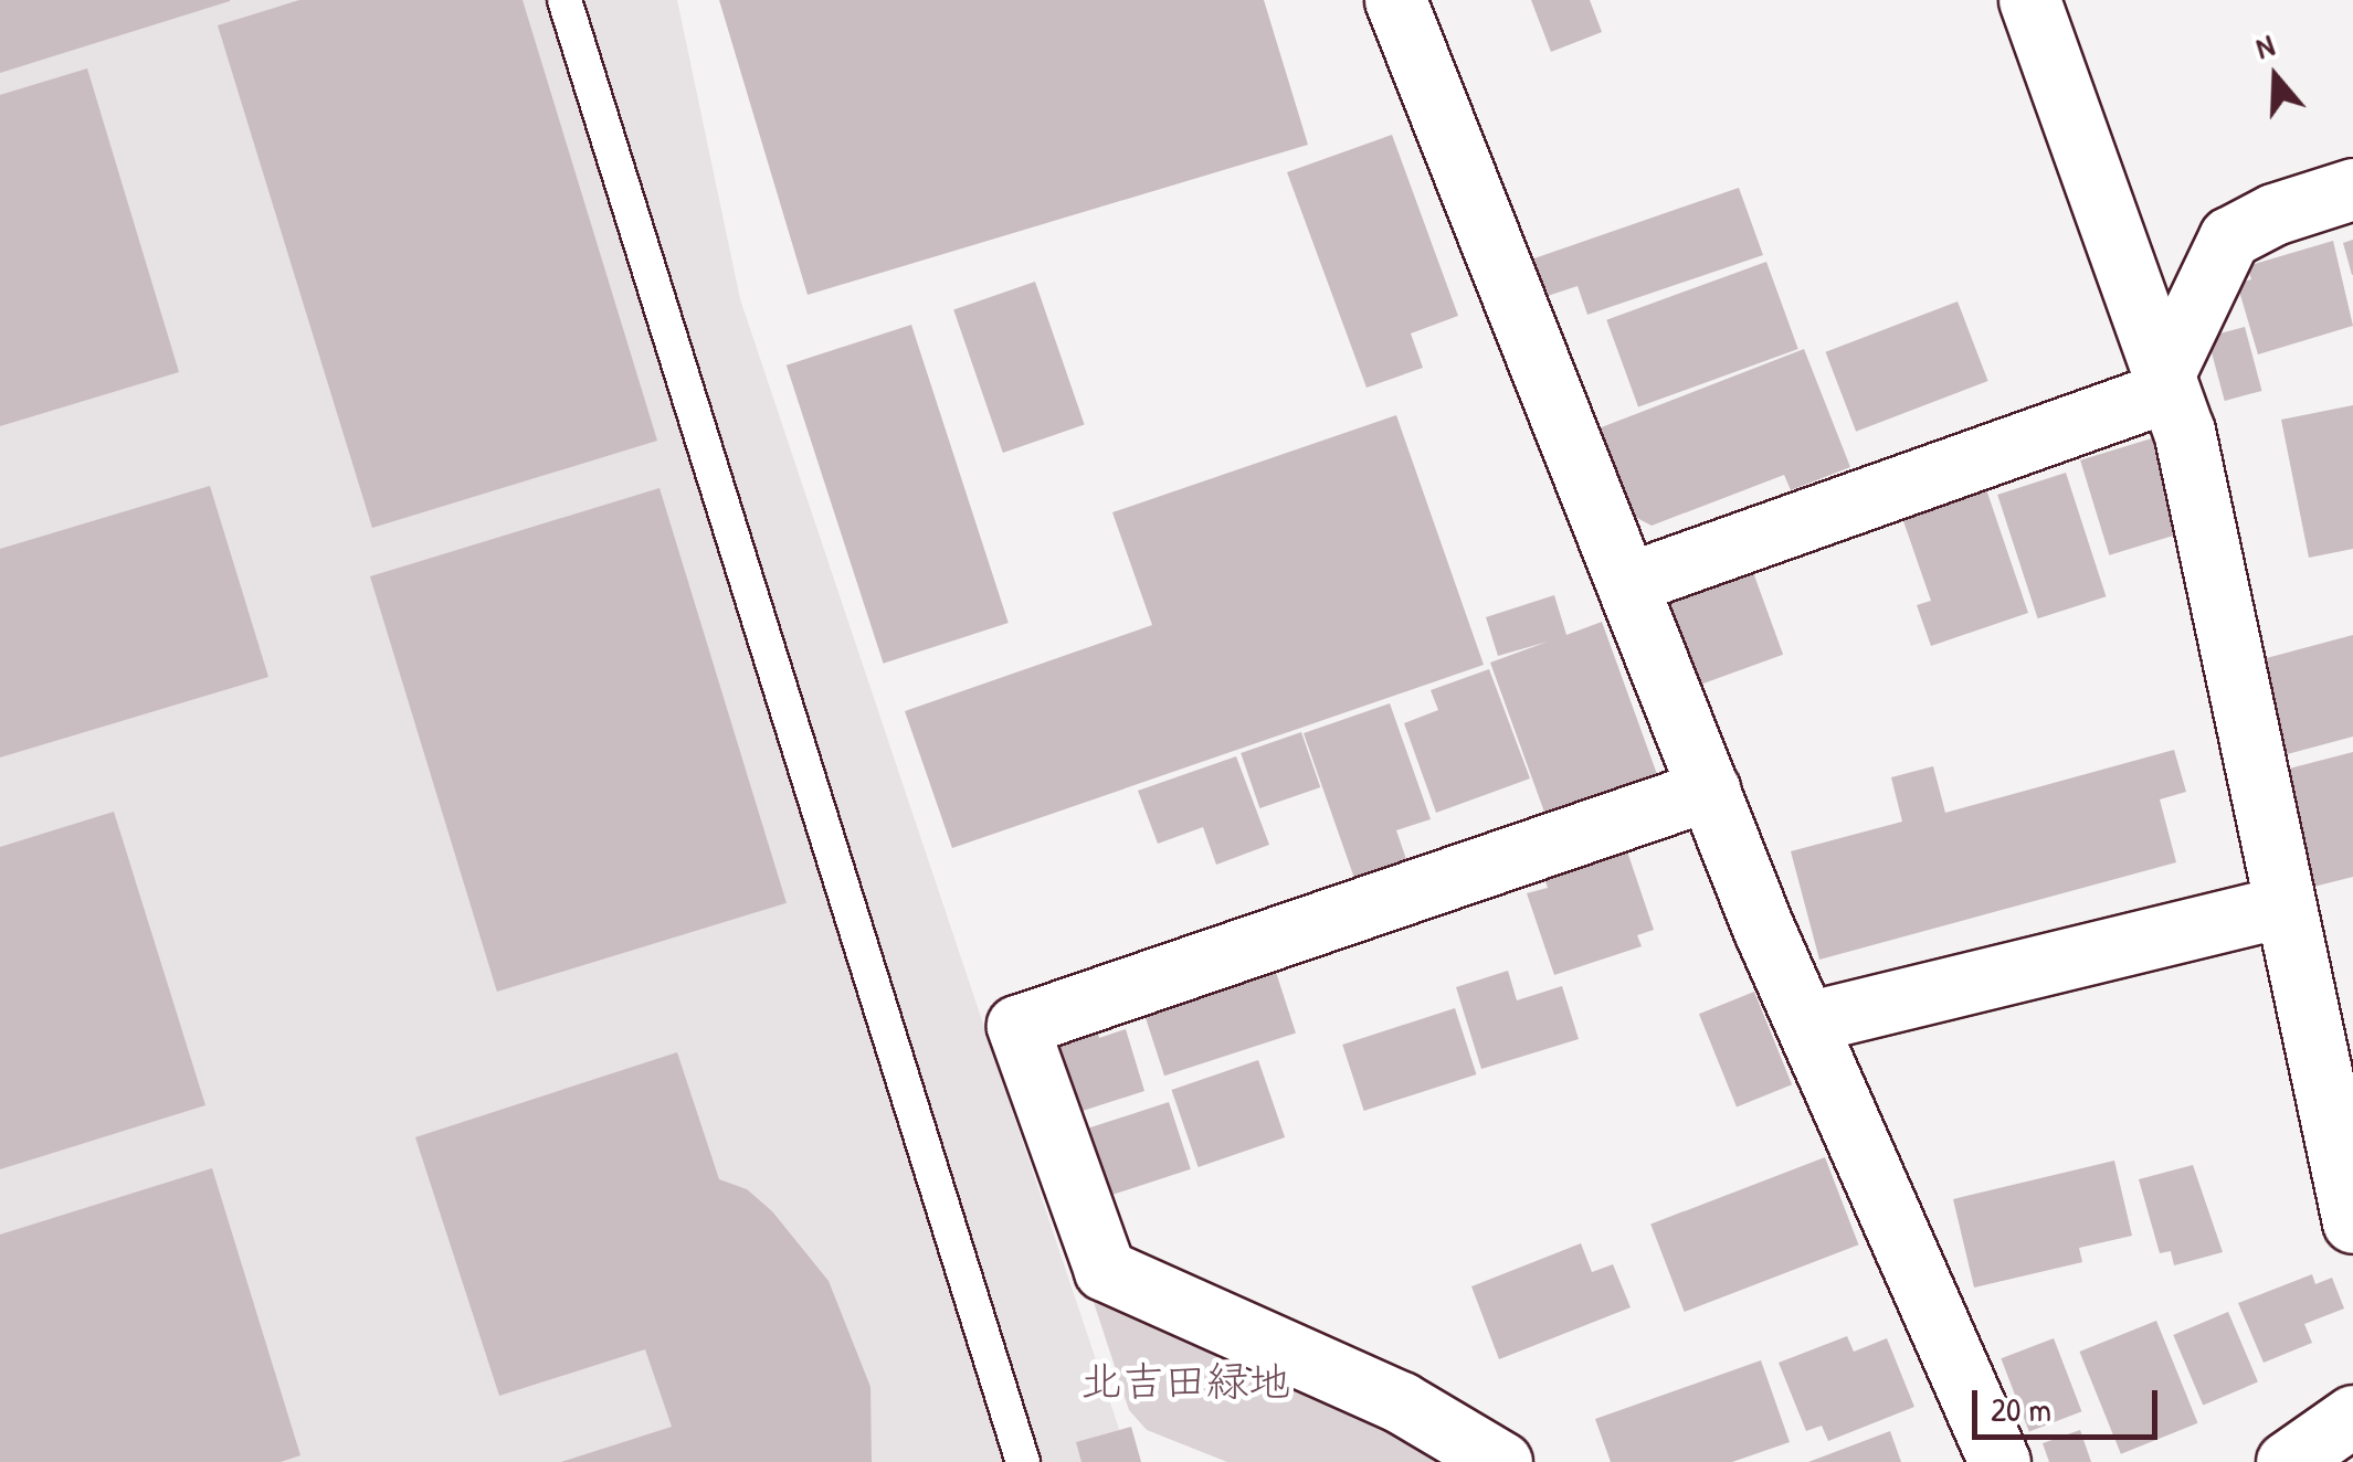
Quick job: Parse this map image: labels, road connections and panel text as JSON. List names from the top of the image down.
{
  "parks": ["北吉田緑地"],
  "scale_bar": "20 m",
  "north": "top"
}
